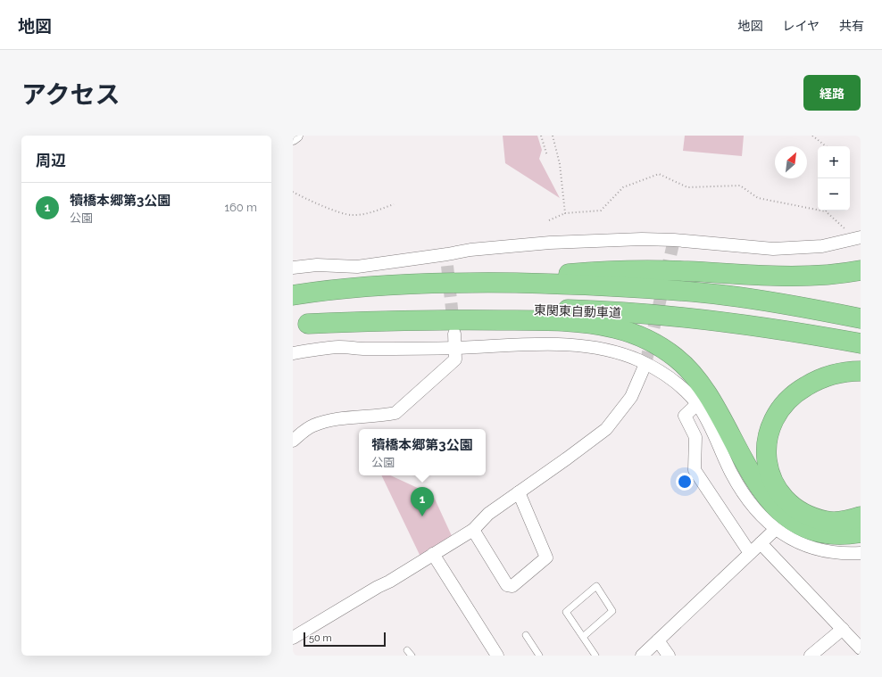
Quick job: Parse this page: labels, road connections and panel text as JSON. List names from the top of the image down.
{
  "streets": {
    "highway": ["東関東自動車道"]
  },
  "scale_bar": "50 m",
  "north": "top right",
  "page": {
    "header": "地図",
    "nav": ["地図", "レイヤ", "共有"],
    "title": "アクセス",
    "buttons": "経路",
    "heading": "周辺",
    "map_buttons": ["+", "−"],
    "list": [
      {
        "mark": "1",
        "name": "犢橋本郷第3公園",
        "note": "公園",
        "value": "160 m"
      }
    ],
    "popup": ["犢橋本郷第3公園", "公園"],
    "pins": "1",
    "scale": "50 m"
  }
}
